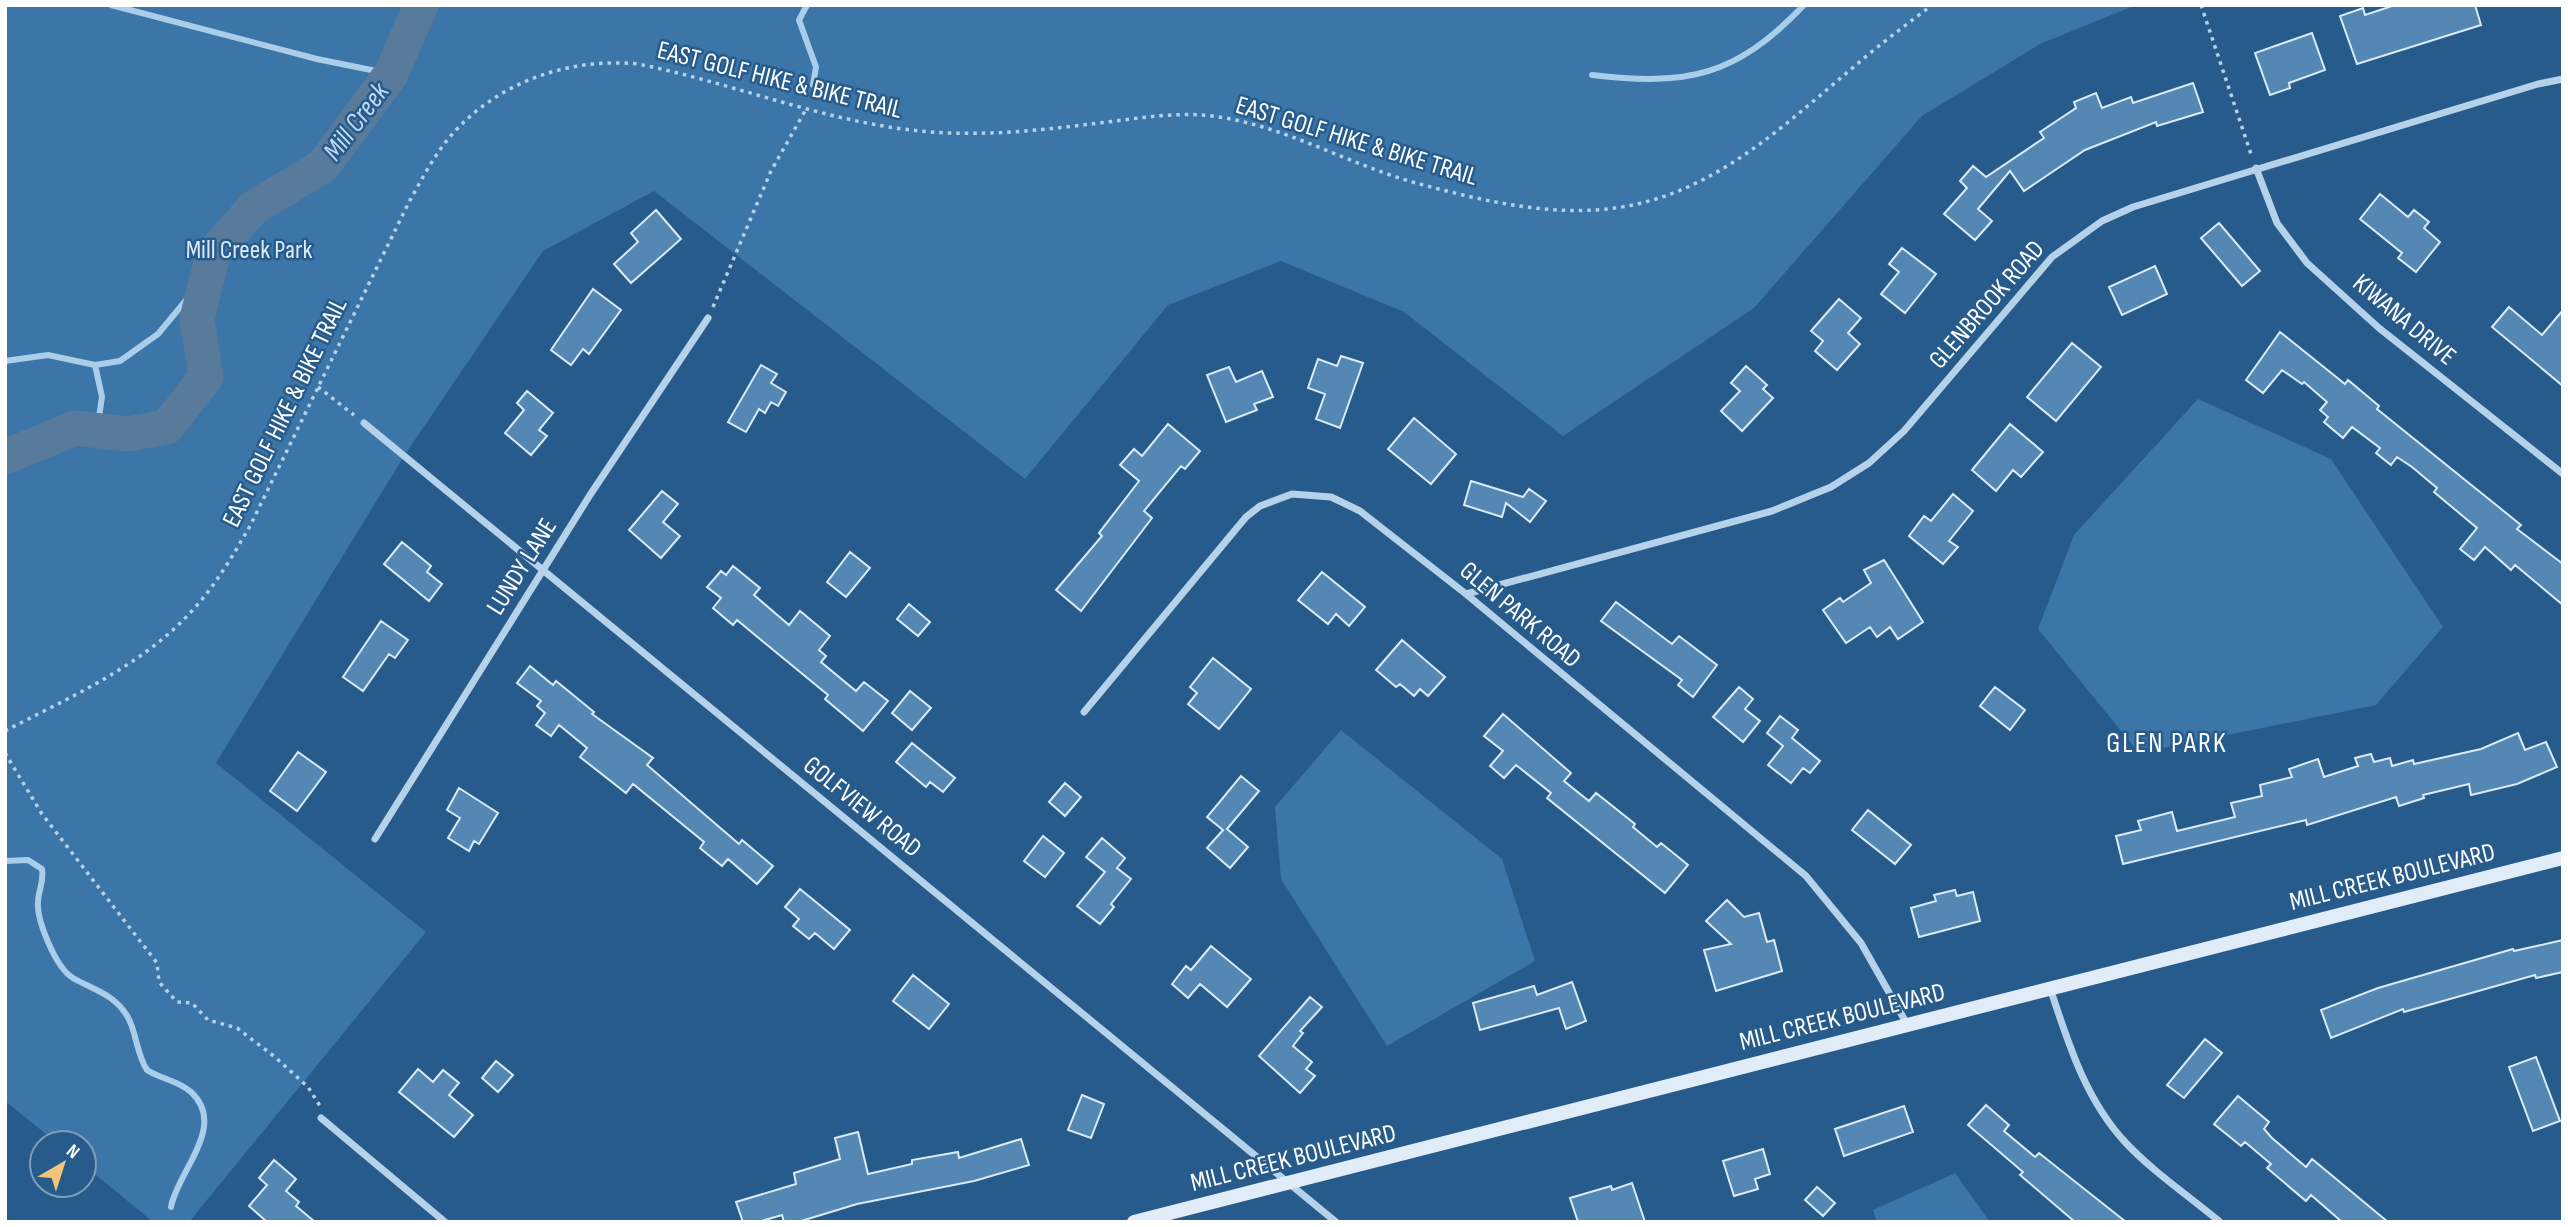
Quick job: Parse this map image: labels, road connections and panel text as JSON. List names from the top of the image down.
{
  "streets": {
    "street": [
      "GLENBROOK ROAD",
      "KIWANA DRIVE",
      "LUNDY LANE",
      "GLEN PARK ROAD",
      "GOLFVIEW ROAD",
      "MILL CREEK BOULEVARD"
    ],
    "path": ["EAST GOLF HIKE & BIKE TRAIL"]
  },
  "crossings": [
    ["GLENBROOK ROAD", "KIWANA DRIVE"],
    ["GLENBROOK ROAD", "GLEN PARK ROAD"],
    ["LUNDY LANE", "GOLFVIEW ROAD"],
    ["GLEN PARK ROAD", "MILL CREEK BOULEVARD"],
    ["GOLFVIEW ROAD", "MILL CREEK BOULEVARD"]
  ],
  "districts": ["GLEN PARK"],
  "water": ["Mill Creek"],
  "parks": ["Mill Creek Park"],
  "north": "top right"
}
